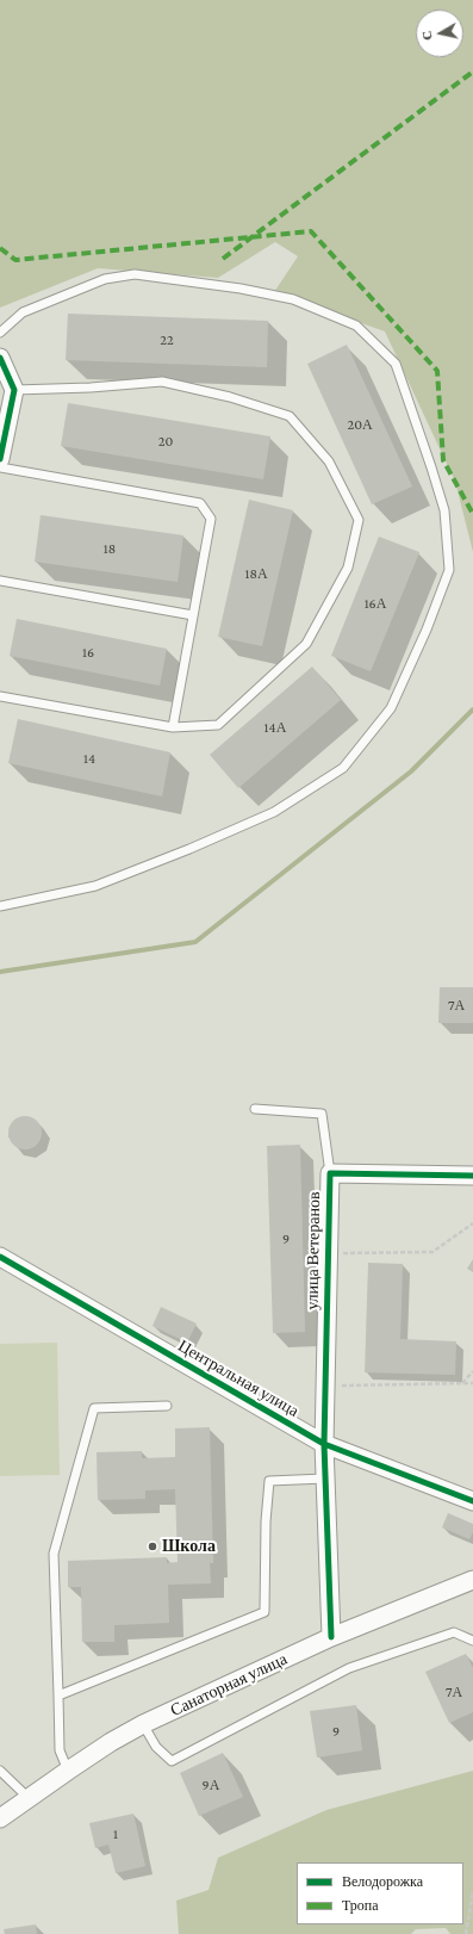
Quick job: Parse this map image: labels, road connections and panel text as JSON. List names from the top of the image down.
{
  "streets": {
    "street": ["улица Ветеранов", "Центральная улица", "Санаторная улица"]
  },
  "crossings": [
    ["улица Ветеранов", "Центральная улица"],
    ["улица Ветеранов", "Санаторная улица"]
  ],
  "places": ["Школа"],
  "house_numbers": [
    "22",
    "20А",
    "20",
    "18",
    "18А",
    "16А",
    "16",
    "14А",
    "14",
    "7А",
    "9",
    "7А",
    "9",
    "9А",
    "1"
  ],
  "legend": ["Велодорожка", "Тропа"],
  "north": "left"
}
